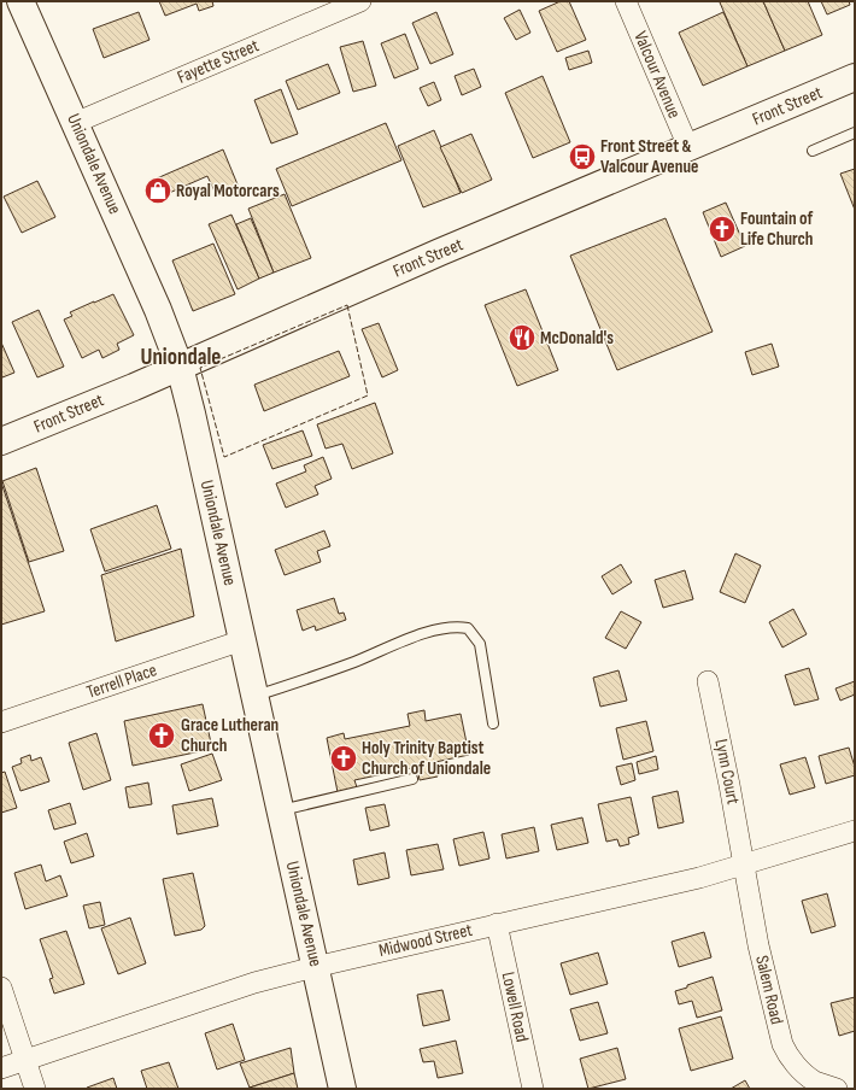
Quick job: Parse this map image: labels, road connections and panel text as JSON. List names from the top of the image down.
{
  "streets": {
    "main road": ["Front Street", "Uniondale Avenue"],
    "street": [
      "Fayette Street",
      "Valcour Avenue",
      "Terrell Place",
      "Lynn Court",
      "Midwood Street",
      "Salem Road",
      "Lowell Road"
    ]
  },
  "crossings": [
    ["Fayette Street", "Uniondale Avenue"],
    ["Valcour Avenue", "Front Street"],
    ["Front Street", "Uniondale Avenue"],
    ["Uniondale Avenue", "Terrell Place"],
    ["Uniondale Avenue", "Midwood Street"],
    ["Lynn Court", "Midwood Street"],
    ["Lynn Court", "Salem Road"],
    ["Midwood Street", "Salem Road"],
    ["Midwood Street", "Lowell Road"]
  ],
  "districts": ["Uniondale"],
  "places": {
    "bus stop": ["Front Street & Valcour Avenue"],
    "shop": ["Royal Motorcars"],
    "church": ["Fountain of Life Church", "Grace Lutheran Church", "Holy Trinity Baptist Church of Uniondale"],
    "restaurant": ["McDonald's"]
  }
}
